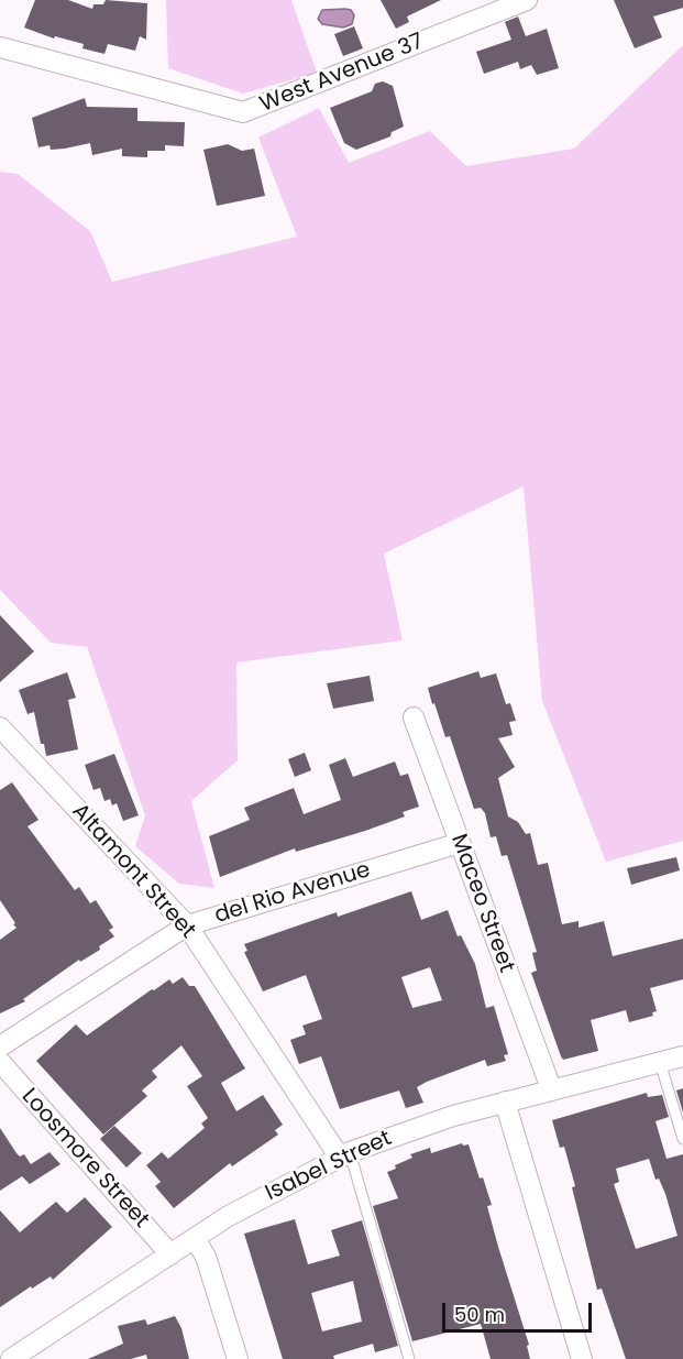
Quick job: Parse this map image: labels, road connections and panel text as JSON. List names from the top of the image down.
{
  "streets": {
    "street": [
      "West Avenue 37",
      "Altamont Street",
      "del Rio Avenue",
      "Maceo Street",
      "Loosmore Street",
      "Isabel Street"
    ]
  },
  "crossings": [
    ["Altamont Street", "del Rio Avenue"],
    ["Altamont Street", "Isabel Street"],
    ["del Rio Avenue", "Maceo Street"],
    ["Maceo Street", "Isabel Street"],
    ["Loosmore Street", "Isabel Street"]
  ],
  "scale_bar": "50 m"
}
